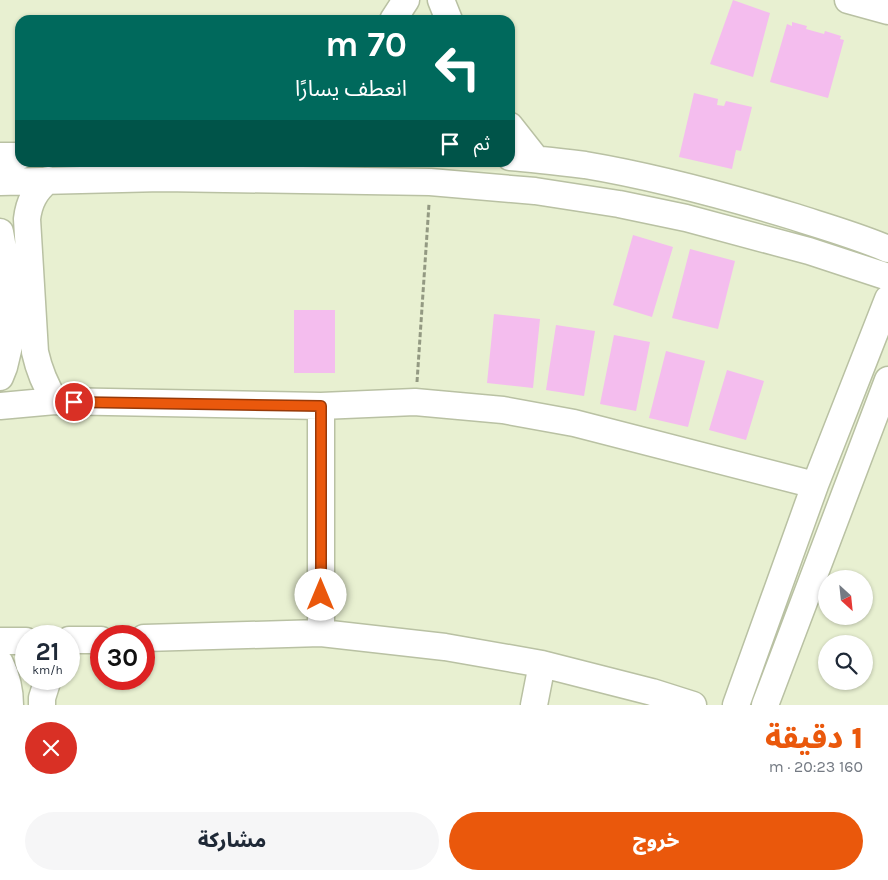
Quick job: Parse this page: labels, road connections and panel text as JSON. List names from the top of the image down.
{
  "north": "bottom right",
  "page": {
    "turn": ["70 m", "انعطف يسارًا"],
    "then": "ثم",
    "speed": "21 km/h",
    "limit": "30",
    "heading": ["1 دقيقة", "160 m · 20:23"],
    "buttons": ["خروج", "مشاركة"]
  }
}
